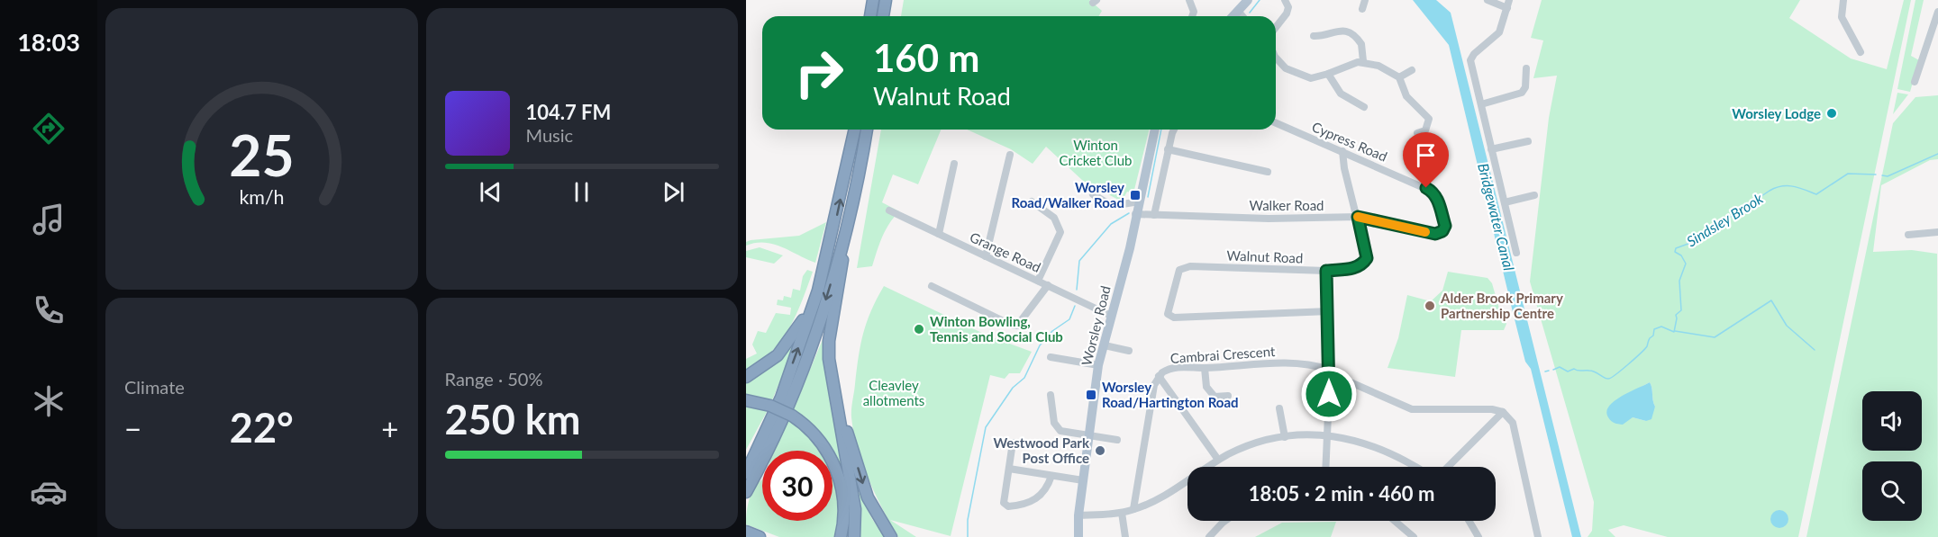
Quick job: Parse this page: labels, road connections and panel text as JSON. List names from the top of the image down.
{
  "streets": {
    "main road": ["Worsley Road"],
    "street": [
      "Cypress Road",
      "Walker Road",
      "Grange Road",
      "Walnut Road",
      "Cambrai Crescent"
    ]
  },
  "crossings": [
    ["Cypress Road", "Walker Road"],
    ["Walker Road", "Walnut Road"],
    ["Walker Road", "Worsley Road"],
    ["Grange Road", "Worsley Road"]
  ],
  "water": ["Bridgewater Canal", "Sindsley Brook"],
  "parks": ["Winton Cricket Club", "Cleavley allotments"],
  "places": {
    "other": [
      "Worsley Lodge",
      "Alder Brook Primary Partnership Centre",
      "Winton Bowling, Tennis and Social Club",
      "Westwood Park Post Office"
    ],
    "transit": ["Worsley Road/Walker Road", "Worsley Road/Hartington Road"]
  },
  "page": {
    "tabs": "18:03",
    "turn": ["160 m", "Walnut Road"],
    "song": ["104.7 FM", "Music"],
    "tile": [
      "Climate",
      ["Range · 50%", "250 km"]
    ],
    "heat": ["−", "22°", "+"],
    "limit": "30",
    "trip": "18:05 · 2 min · 460 m",
    "gauge": ["25", "km/h"]
  }
}
